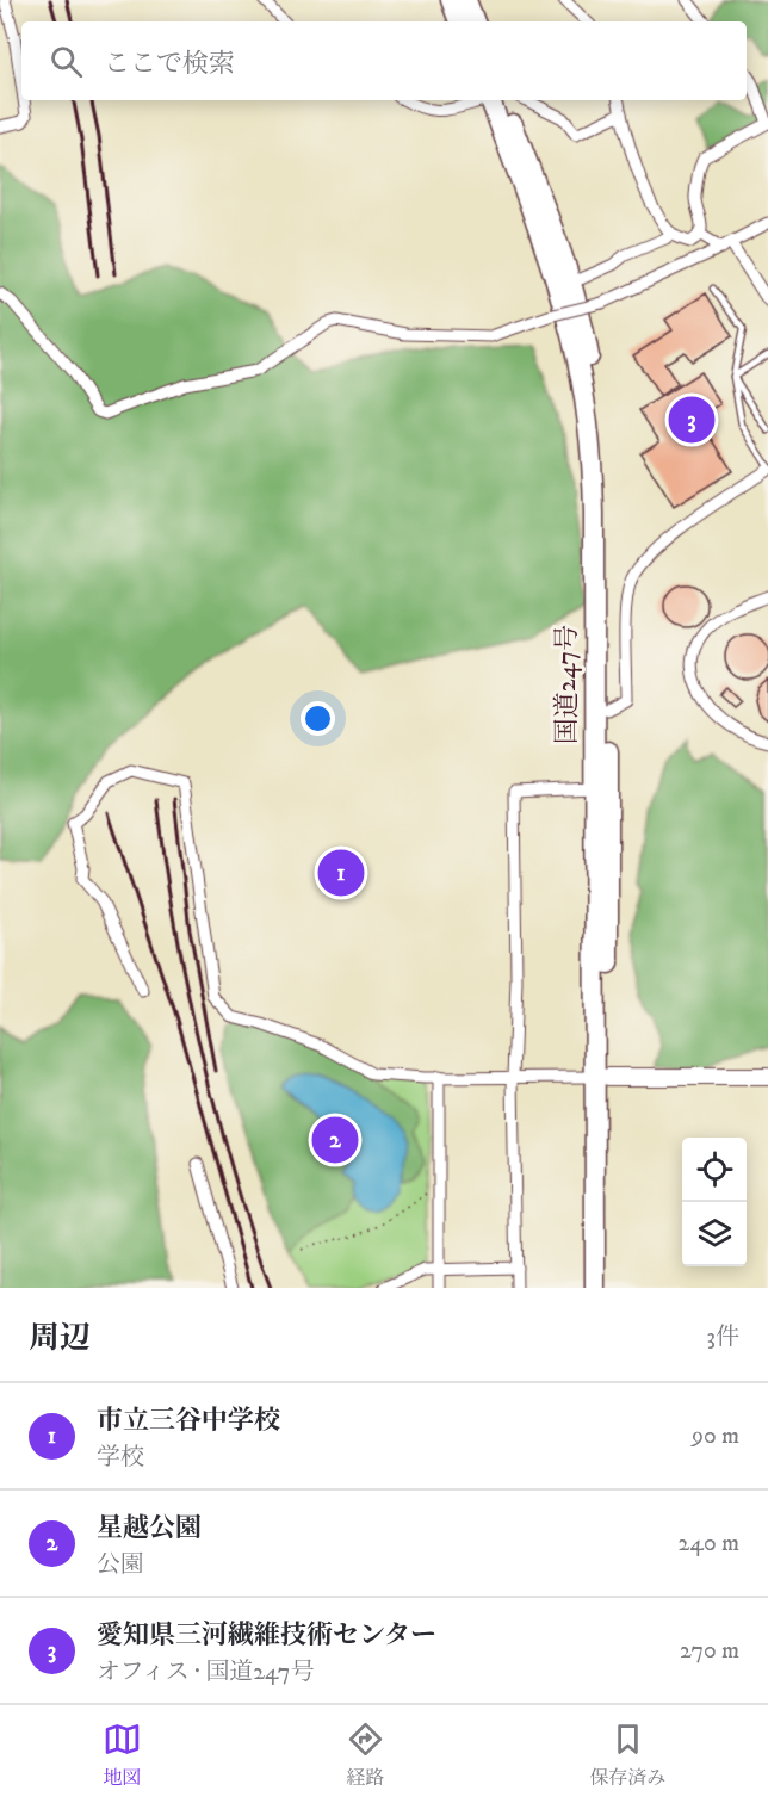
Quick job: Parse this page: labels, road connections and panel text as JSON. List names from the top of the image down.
{
  "streets": {
    "highway": ["国道247号"]
  },
  "page": {
    "search": "ここで検索",
    "pins": ["3", "1", "2"],
    "heading": ["周辺", "3件"],
    "list": [
      {
        "mark": "1",
        "name": "市立三谷中学校",
        "note": "学校",
        "value": "90 m"
      },
      {
        "mark": "2",
        "name": "星越公園",
        "note": "公園",
        "value": "240 m"
      },
      {
        "mark": "3",
        "name": "愛知県三河繊維技術センター",
        "note": "オフィス · 国道247号",
        "value": "270 m"
      }
    ],
    "nav": ["地図", "経路", "保存済み"]
  }
}
